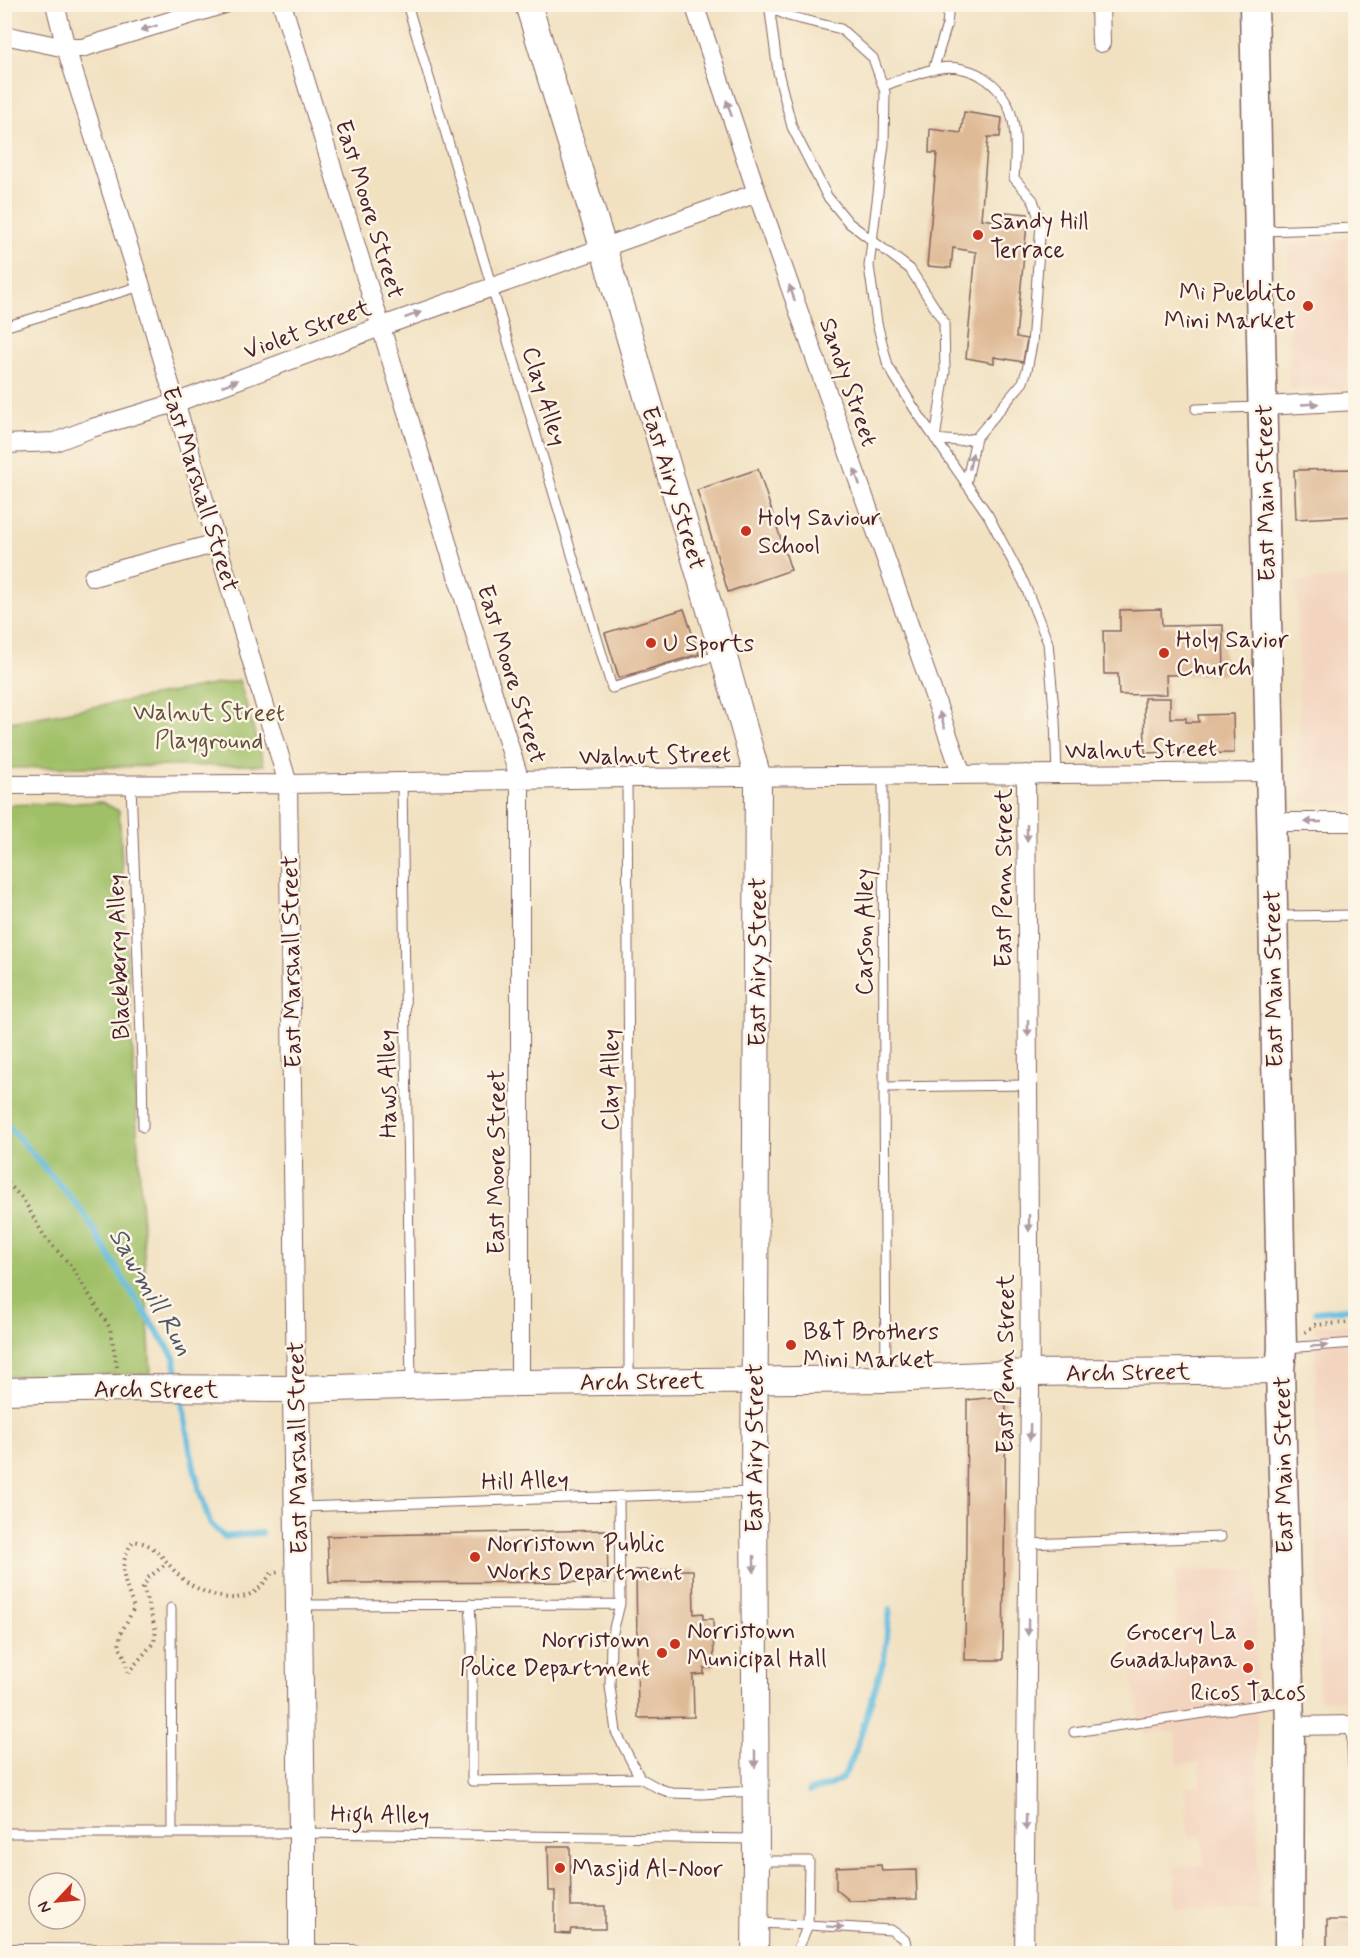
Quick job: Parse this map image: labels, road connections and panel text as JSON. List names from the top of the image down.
{
  "streets": {
    "main road": [
      "East Airy Street",
      "East Marshall Street",
      "East Main Street",
      "Arch Street"
    ],
    "street": [
      "East Moore Street",
      "Violet Street",
      "Sandy Street",
      "Walnut Street",
      "East Penn Street"
    ],
    "lane": [
      "Clay Alley",
      "Carson Alley",
      "Blackberry Alley",
      "Haws Alley",
      "Hill Alley",
      "High Alley"
    ]
  },
  "crossings": [
    ["East Moore Street", "Violet Street"],
    ["East Moore Street", "Walnut Street"],
    ["East Moore Street", "Arch Street"],
    ["Violet Street", "Sandy Street"],
    ["Violet Street", "Clay Alley"],
    ["Violet Street", "East Airy Street"],
    ["Violet Street", "East Marshall Street"],
    ["Sandy Street", "Walnut Street"],
    ["Clay Alley", "East Airy Street"],
    ["Clay Alley", "Walnut Street"],
    ["Clay Alley", "Arch Street"],
    ["East Airy Street", "Walnut Street"],
    ["East Airy Street", "Arch Street"],
    ["East Airy Street", "Hill Alley"],
    ["East Airy Street", "High Alley"],
    ["East Marshall Street", "Walnut Street"],
    ["East Marshall Street", "Arch Street"],
    ["East Marshall Street", "Hill Alley"],
    ["East Marshall Street", "High Alley"],
    ["East Main Street", "Walnut Street"],
    ["East Main Street", "Arch Street"],
    ["Walnut Street", "East Penn Street"],
    ["Walnut Street", "Carson Alley"],
    ["Walnut Street", "Blackberry Alley"],
    ["Walnut Street", "Haws Alley"],
    ["East Penn Street", "Arch Street"],
    ["Carson Alley", "Arch Street"],
    ["Haws Alley", "Arch Street"]
  ],
  "one_way": ["Violet Street", "Sandy Street", "East Penn Street"],
  "water": ["Sawmill Run"],
  "parks": ["Walnut Street Playground"],
  "places": [
    "Sandy Hill Terrace",
    "Mi Pueblito Mini Market",
    "Holy Saviour School",
    "U Sports",
    "Holy Savior Church",
    "B&T Brothers Mini Market",
    "Norristown Public Works Department",
    "Norristown Municipal Hall",
    "Grocery La Guadalupana",
    "Norristown Police Department",
    "Ricos Tacos",
    "Masjid Al-Noor"
  ],
  "north": "bottom left"
}
